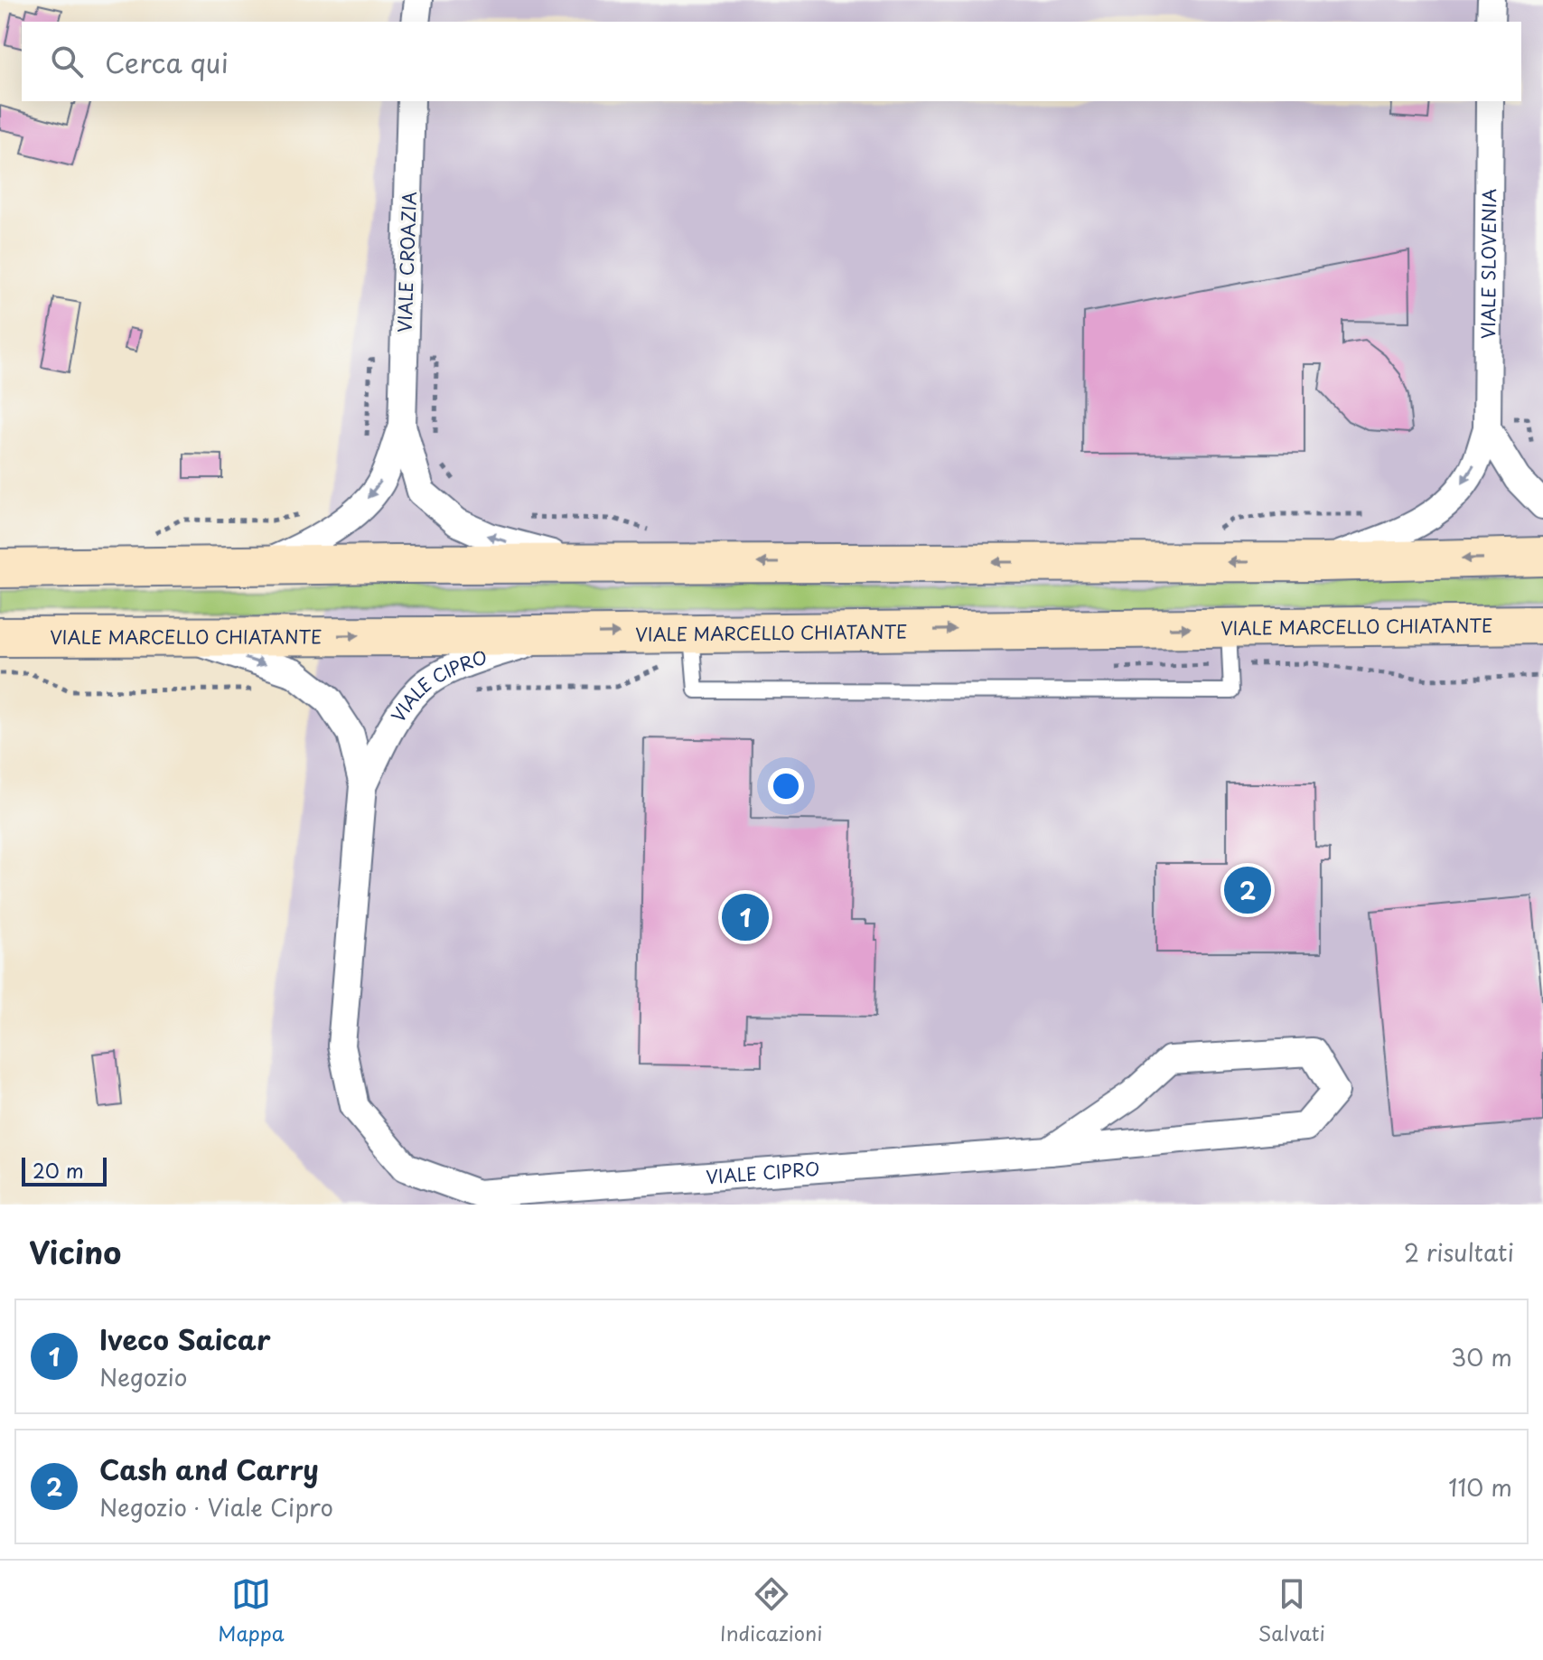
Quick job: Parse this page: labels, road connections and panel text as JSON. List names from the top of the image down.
{
  "streets": {
    "street": [
      "VIALE CROAZIA",
      "VIALE SLOVENIA",
      "VIALE MARCELLO CHIATANTE",
      "VIALE CIPRO"
    ]
  },
  "crossings": [
    ["VIALE MARCELLO CHIATANTE", "VIALE CIPRO"]
  ],
  "one_way": ["VIALE SLOVENIA"],
  "scale_bar": "20 m",
  "page": {
    "search": "Cerca qui",
    "pins": ["2", "1"],
    "scale": "20 m",
    "heading": ["Vicino", "2 risultati"],
    "list": [
      {
        "mark": "1",
        "name": "Iveco Saicar",
        "note": "Negozio",
        "value": "30 m"
      },
      {
        "mark": "2",
        "name": "Cash and Carry",
        "note": "Negozio · Viale Cipro",
        "value": "110 m"
      }
    ],
    "nav": ["Mappa", "Indicazioni", "Salvati"]
  }
}
